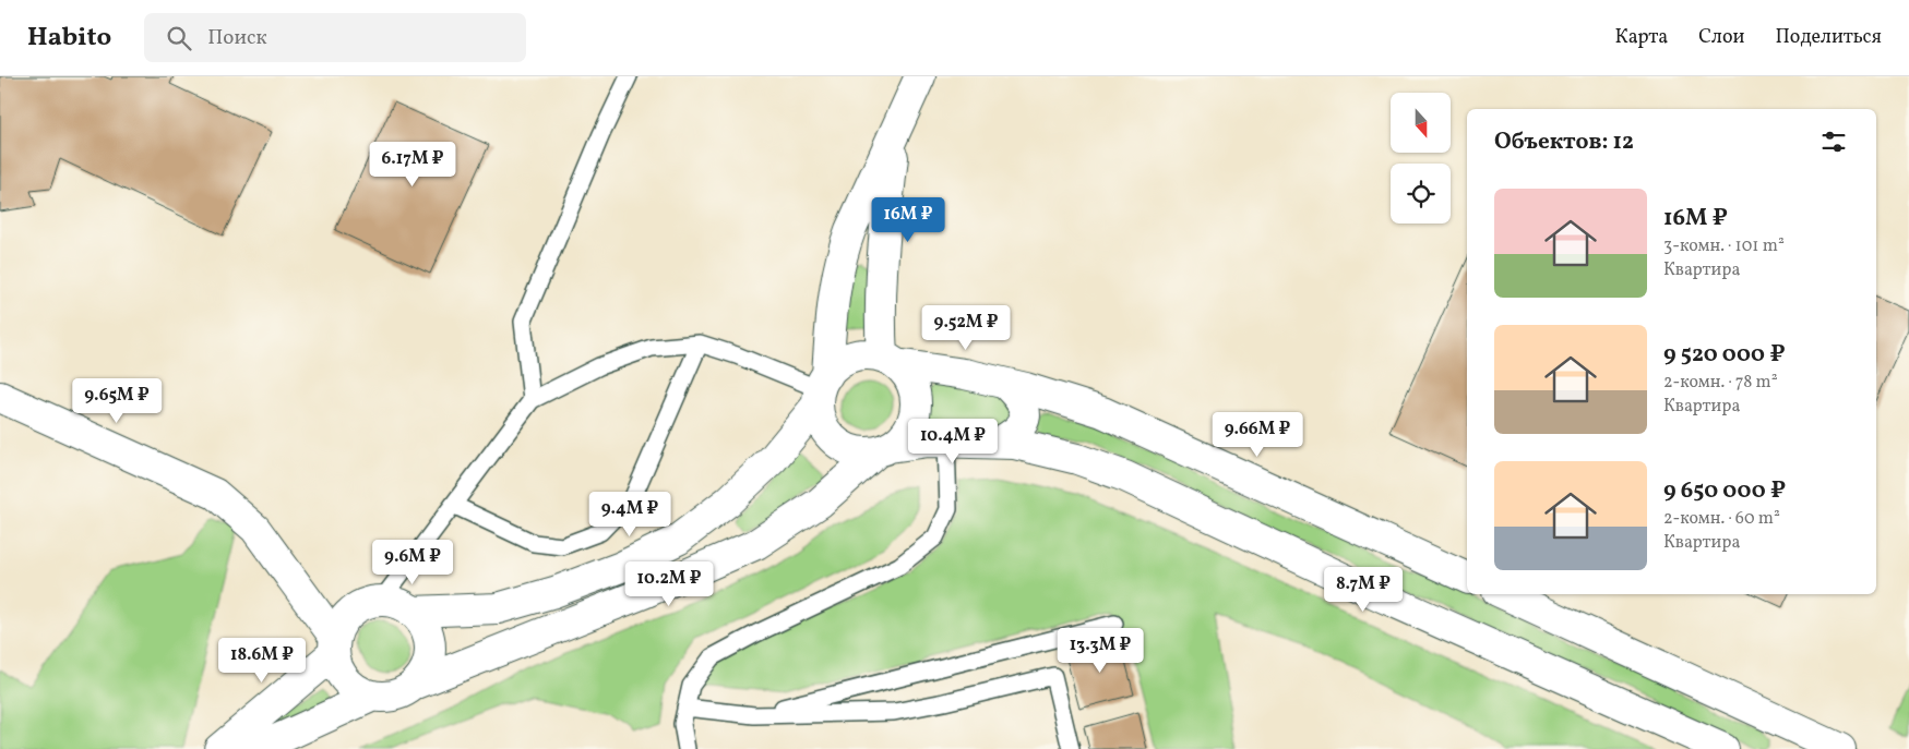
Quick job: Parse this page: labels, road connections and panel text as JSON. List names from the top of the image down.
{
  "north": "bottom",
  "page": {
    "header": "Habito",
    "search": "Поиск",
    "nav": ["Карта", "Слои", "Поделиться"],
    "heading": "Объектов: 12",
    "price": [
      "6.17M ₽",
      "16M ₽",
      "9.52M ₽",
      "9.65M ₽",
      "9.66M ₽",
      "10.4M ₽",
      "9.4M ₽",
      "9.6M ₽",
      "10.2M ₽",
      "8.7M ₽",
      "13.3M ₽",
      "18.6M ₽"
    ],
    "list": [
      {
        "name": "16M ₽",
        "note": "3-комн. · 101 m² · Квартира"
      },
      {
        "name": "9 520 000 ₽",
        "note": "2-комн. · 78 m² · Квартира"
      },
      {
        "name": "9 650 000 ₽",
        "note": "2-комн. · 60 m² · Квартира"
      }
    ]
  }
}
